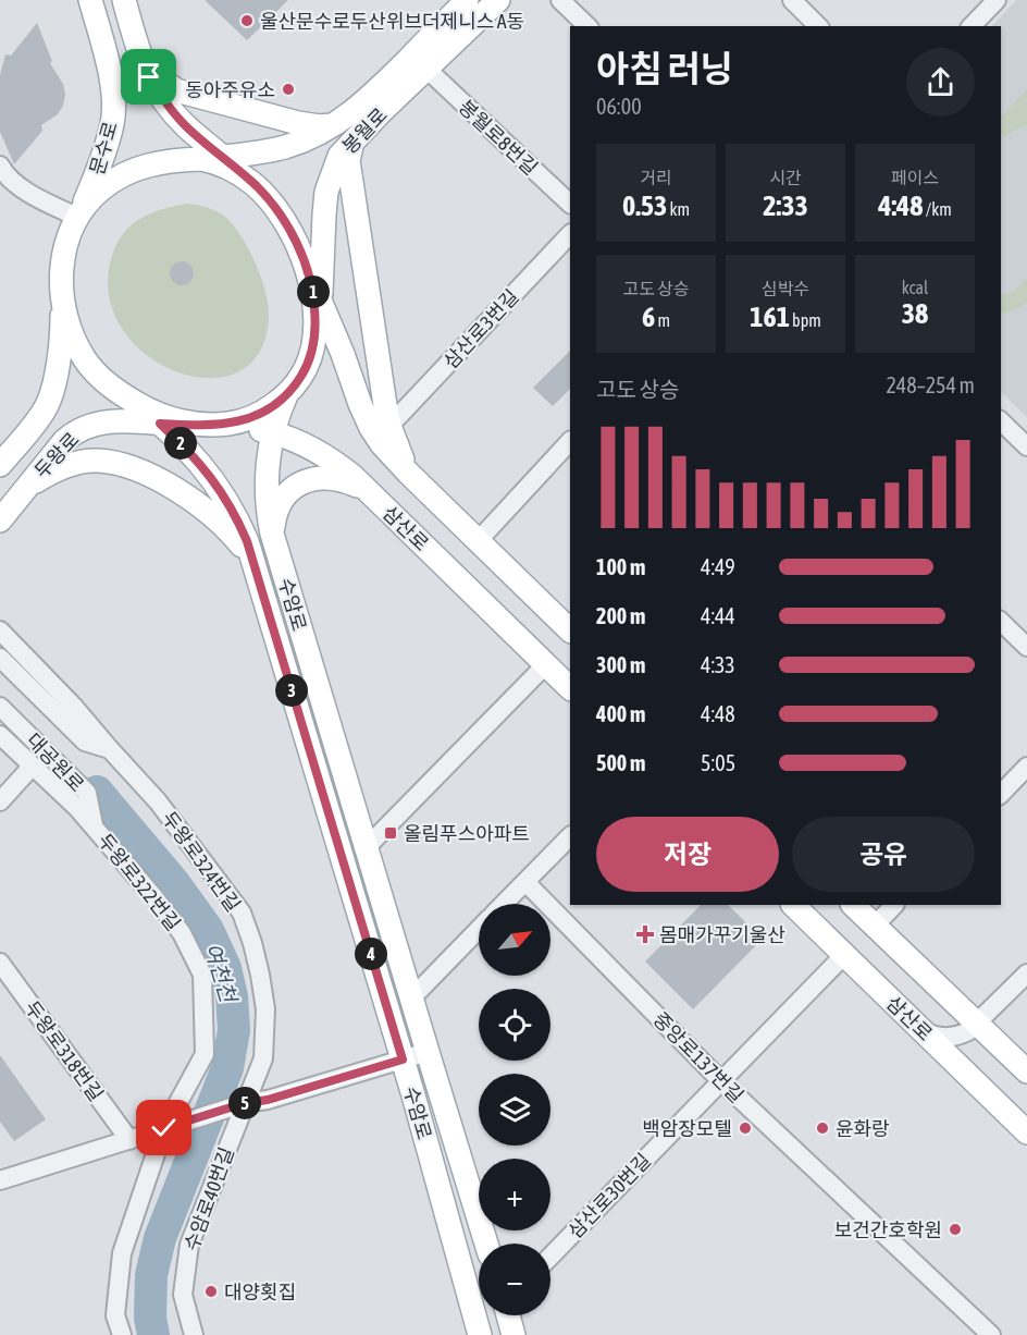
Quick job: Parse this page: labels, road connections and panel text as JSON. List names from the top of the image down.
{
  "streets": {
    "main road": [
      "봉월로",
      "문수로",
      "두왕로",
      "삼산로",
      "수암로"
    ],
    "street": [
      "봉월로8번길",
      "삼산로3번길",
      "대공원로",
      "두왕로324번길",
      "두왕로322번길",
      "두왕로318번길",
      "중앙로137번길",
      "삼산로30번길",
      "수암로40번길"
    ]
  },
  "crossings": [
    ["봉월로", "봉월로8번길"],
    ["봉월로", "문수로"],
    ["두왕로", "삼산로"],
    ["두왕로", "수암로"],
    ["삼산로", "수암로"],
    ["삼산로", "삼산로30번길"],
    ["대공원로", "두왕로324번길"],
    ["대공원로", "두왕로322번길"],
    ["두왕로324번길", "수암로40번길"],
    ["중앙로137번길", "삼산로30번길"]
  ],
  "water": ["여천천"],
  "places": {
    "other": [
      "울산문수로두산위브더제니스 A동",
      "동아주유소",
      "백암장모텔",
      "윤화랑",
      "보건간호학원",
      "대양횟집"
    ],
    "transit": ["올림푸스아파트"],
    "health": ["몸매가꾸기울산"]
  },
  "north": "top right",
  "page": {
    "heading": ["아침 러닝", "06:00"],
    "stats": [
      ["거리", "0.53 km"],
      ["시간", "2:33"],
      ["페이스", "4:48 /km"],
      ["고도 상승", "6 m"],
      ["심박수", "161 bpm"],
      ["kcal", "38"]
    ],
    "pins": [
      "1",
      "2",
      "3",
      "4",
      "5"
    ],
    "chart": ["고도 상승", "248–254 m"],
    "list": [
      {
        "name": "100 m",
        "note": "4:49"
      },
      {
        "name": "200 m",
        "note": "4:44"
      },
      {
        "name": "300 m",
        "note": "4:33"
      },
      {
        "name": "400 m",
        "note": "4:48"
      },
      {
        "name": "500 m",
        "note": "5:05"
      }
    ],
    "buttons": ["저장", "공유"],
    "map_buttons": ["+", "−"]
  }
}
